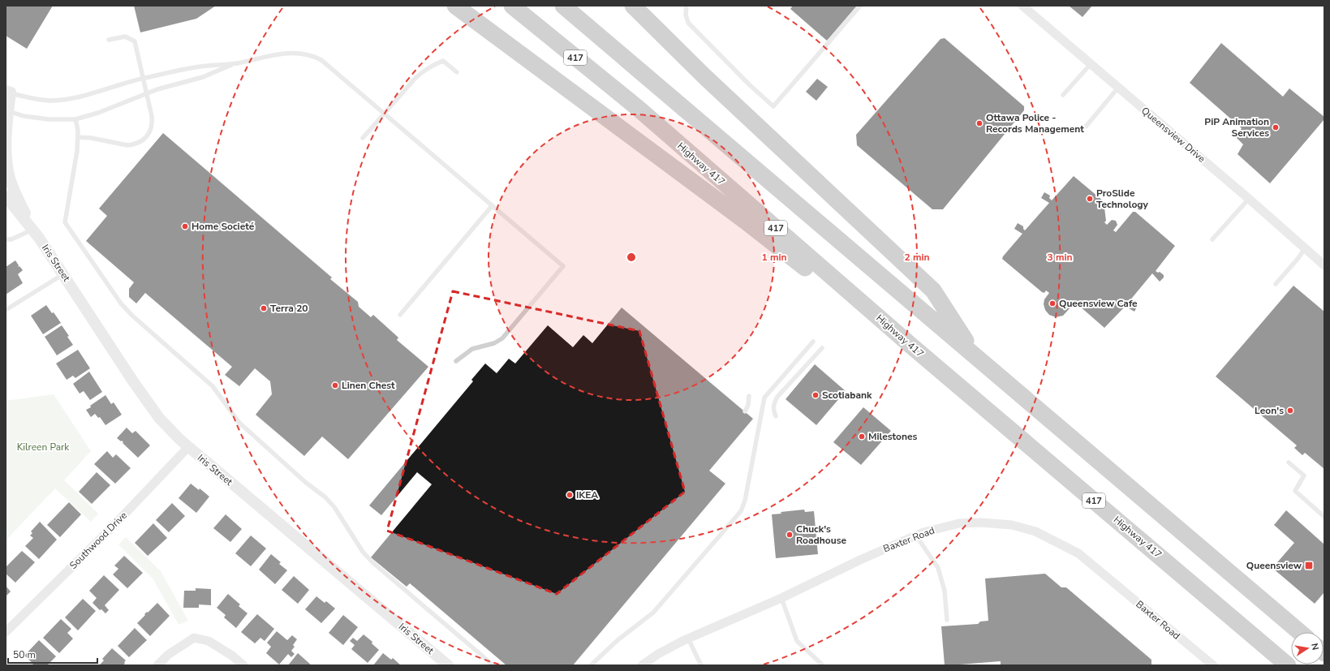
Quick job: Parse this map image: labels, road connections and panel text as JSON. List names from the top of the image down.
{
  "streets": {
    "highway": ["417", "Highway 417"],
    "street": [
      "Queensview Drive",
      "Iris Street",
      "Baxter Road",
      "Southwood Drive"
    ]
  },
  "crossings": [
    ["Iris Street", "Southwood Drive"]
  ],
  "parks": ["Kilreen Park"],
  "places": {
    "other": [
      "Ottawa Police - Records Management",
      "PiP Animation Services",
      "ProSlide Technology",
      "Home Societé",
      "Queensview Cafe",
      "Terra 20",
      "Linen Chest",
      "Scotiabank",
      "Leon's",
      "Milestones",
      "IKEA",
      "Chuck's Roadhouse"
    ],
    "transit": ["Queensview"]
  },
  "scale_bar": "50 m",
  "north": "right",
  "rings": ["1 min", "2 min", "3 min"]
}
